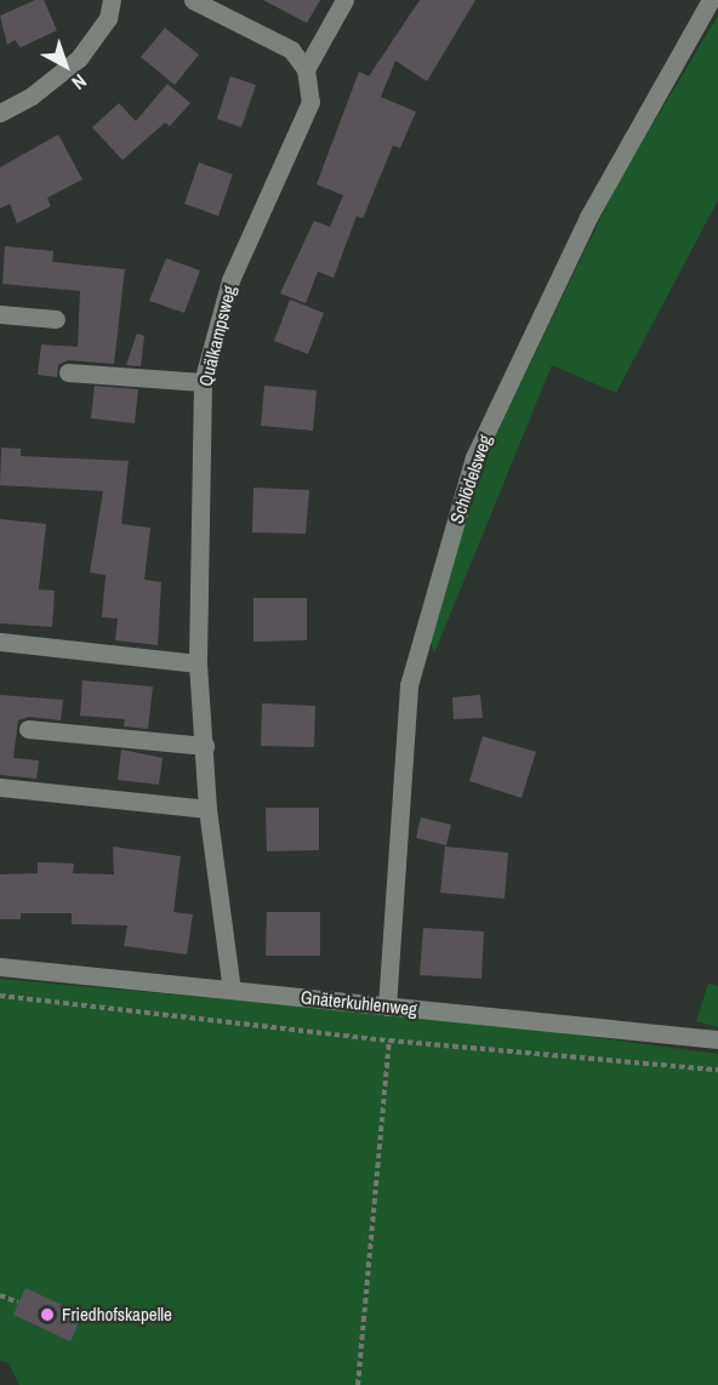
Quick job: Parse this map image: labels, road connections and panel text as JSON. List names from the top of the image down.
{
  "streets": {
    "street": ["Quälkampsweg", "Schlödelsweg", "Gnäterkuhlenweg"]
  },
  "crossings": [
    ["Quälkampsweg", "Gnäterkuhlenweg"],
    ["Schlödelsweg", "Gnäterkuhlenweg"]
  ],
  "places": ["Friedhofskapelle"],
  "north": "bottom right"
}
